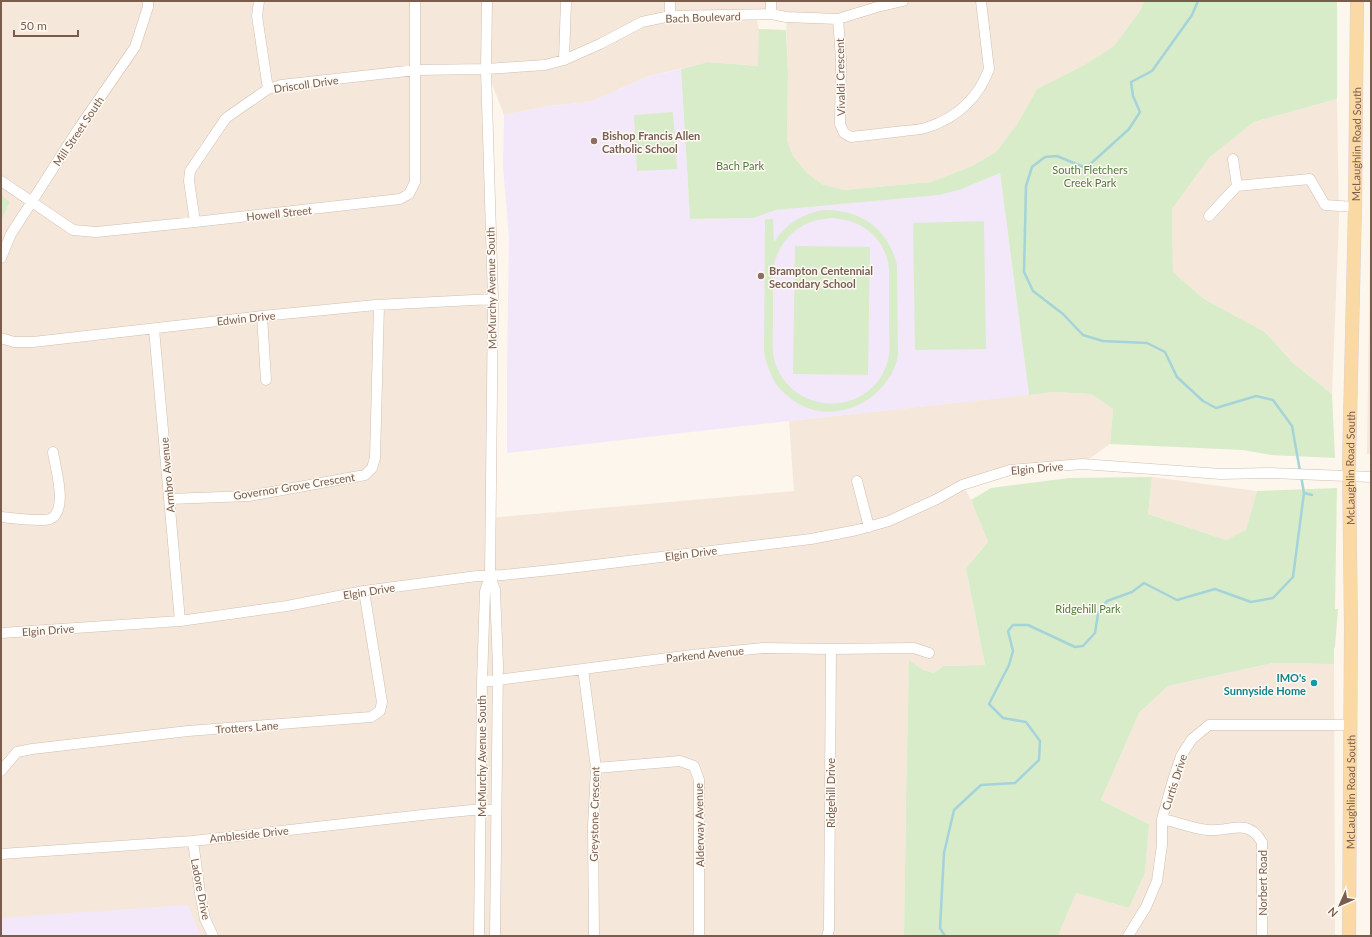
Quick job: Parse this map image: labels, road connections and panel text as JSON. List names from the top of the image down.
{
  "streets": {
    "main road": ["McLaughlin Road South"],
    "street": [
      "Bach Boulevard",
      "Vivaldi Crescent",
      "Driscoll Drive",
      "Mill Street South",
      "Howell Street",
      "McMurchy Avenue South",
      "Edwin Drive",
      "Elgin Drive",
      "Armbro Avenue",
      "Governor Grove Crescent",
      "Parkend Avenue",
      "Trotters Lane",
      "Curtis Drive",
      "Ridgehill Drive",
      "Greystone Crescent",
      "Alderway Avenue",
      "Ambleside Drive",
      "Norbert Road",
      "Ladore Drive"
    ]
  },
  "crossings": [
    ["Bach Boulevard", "Vivaldi Crescent"],
    ["Bach Boulevard", "Driscoll Drive"],
    ["Bach Boulevard", "McMurchy Avenue South"],
    ["Driscoll Drive", "Howell Street"],
    ["Driscoll Drive", "McMurchy Avenue South"],
    ["Mill Street South", "Howell Street"],
    ["McLaughlin Road South", "Elgin Drive"],
    ["McLaughlin Road South", "Curtis Drive"],
    ["McMurchy Avenue South", "Edwin Drive"],
    ["McMurchy Avenue South", "Elgin Drive"],
    ["McMurchy Avenue South", "Parkend Avenue"],
    ["McMurchy Avenue South", "Ambleside Drive"],
    ["Edwin Drive", "Armbro Avenue"],
    ["Edwin Drive", "Governor Grove Crescent"],
    ["Elgin Drive", "Armbro Avenue"],
    ["Elgin Drive", "Trotters Lane"],
    ["Armbro Avenue", "Governor Grove Crescent"],
    ["Parkend Avenue", "Ridgehill Drive"],
    ["Parkend Avenue", "Greystone Crescent"],
    ["Curtis Drive", "Norbert Road"],
    ["Greystone Crescent", "Alderway Avenue"],
    ["Ambleside Drive", "Ladore Drive"]
  ],
  "parks": ["Bach Park", "South Fletchers Creek Park", "Ridgehill Park"],
  "places": ["Bishop Francis Allen Catholic School", "Brampton Centennial Secondary School", "IMO's Sunnyside Home"],
  "scale_bar": "50 m",
  "north": "bottom left"
}
